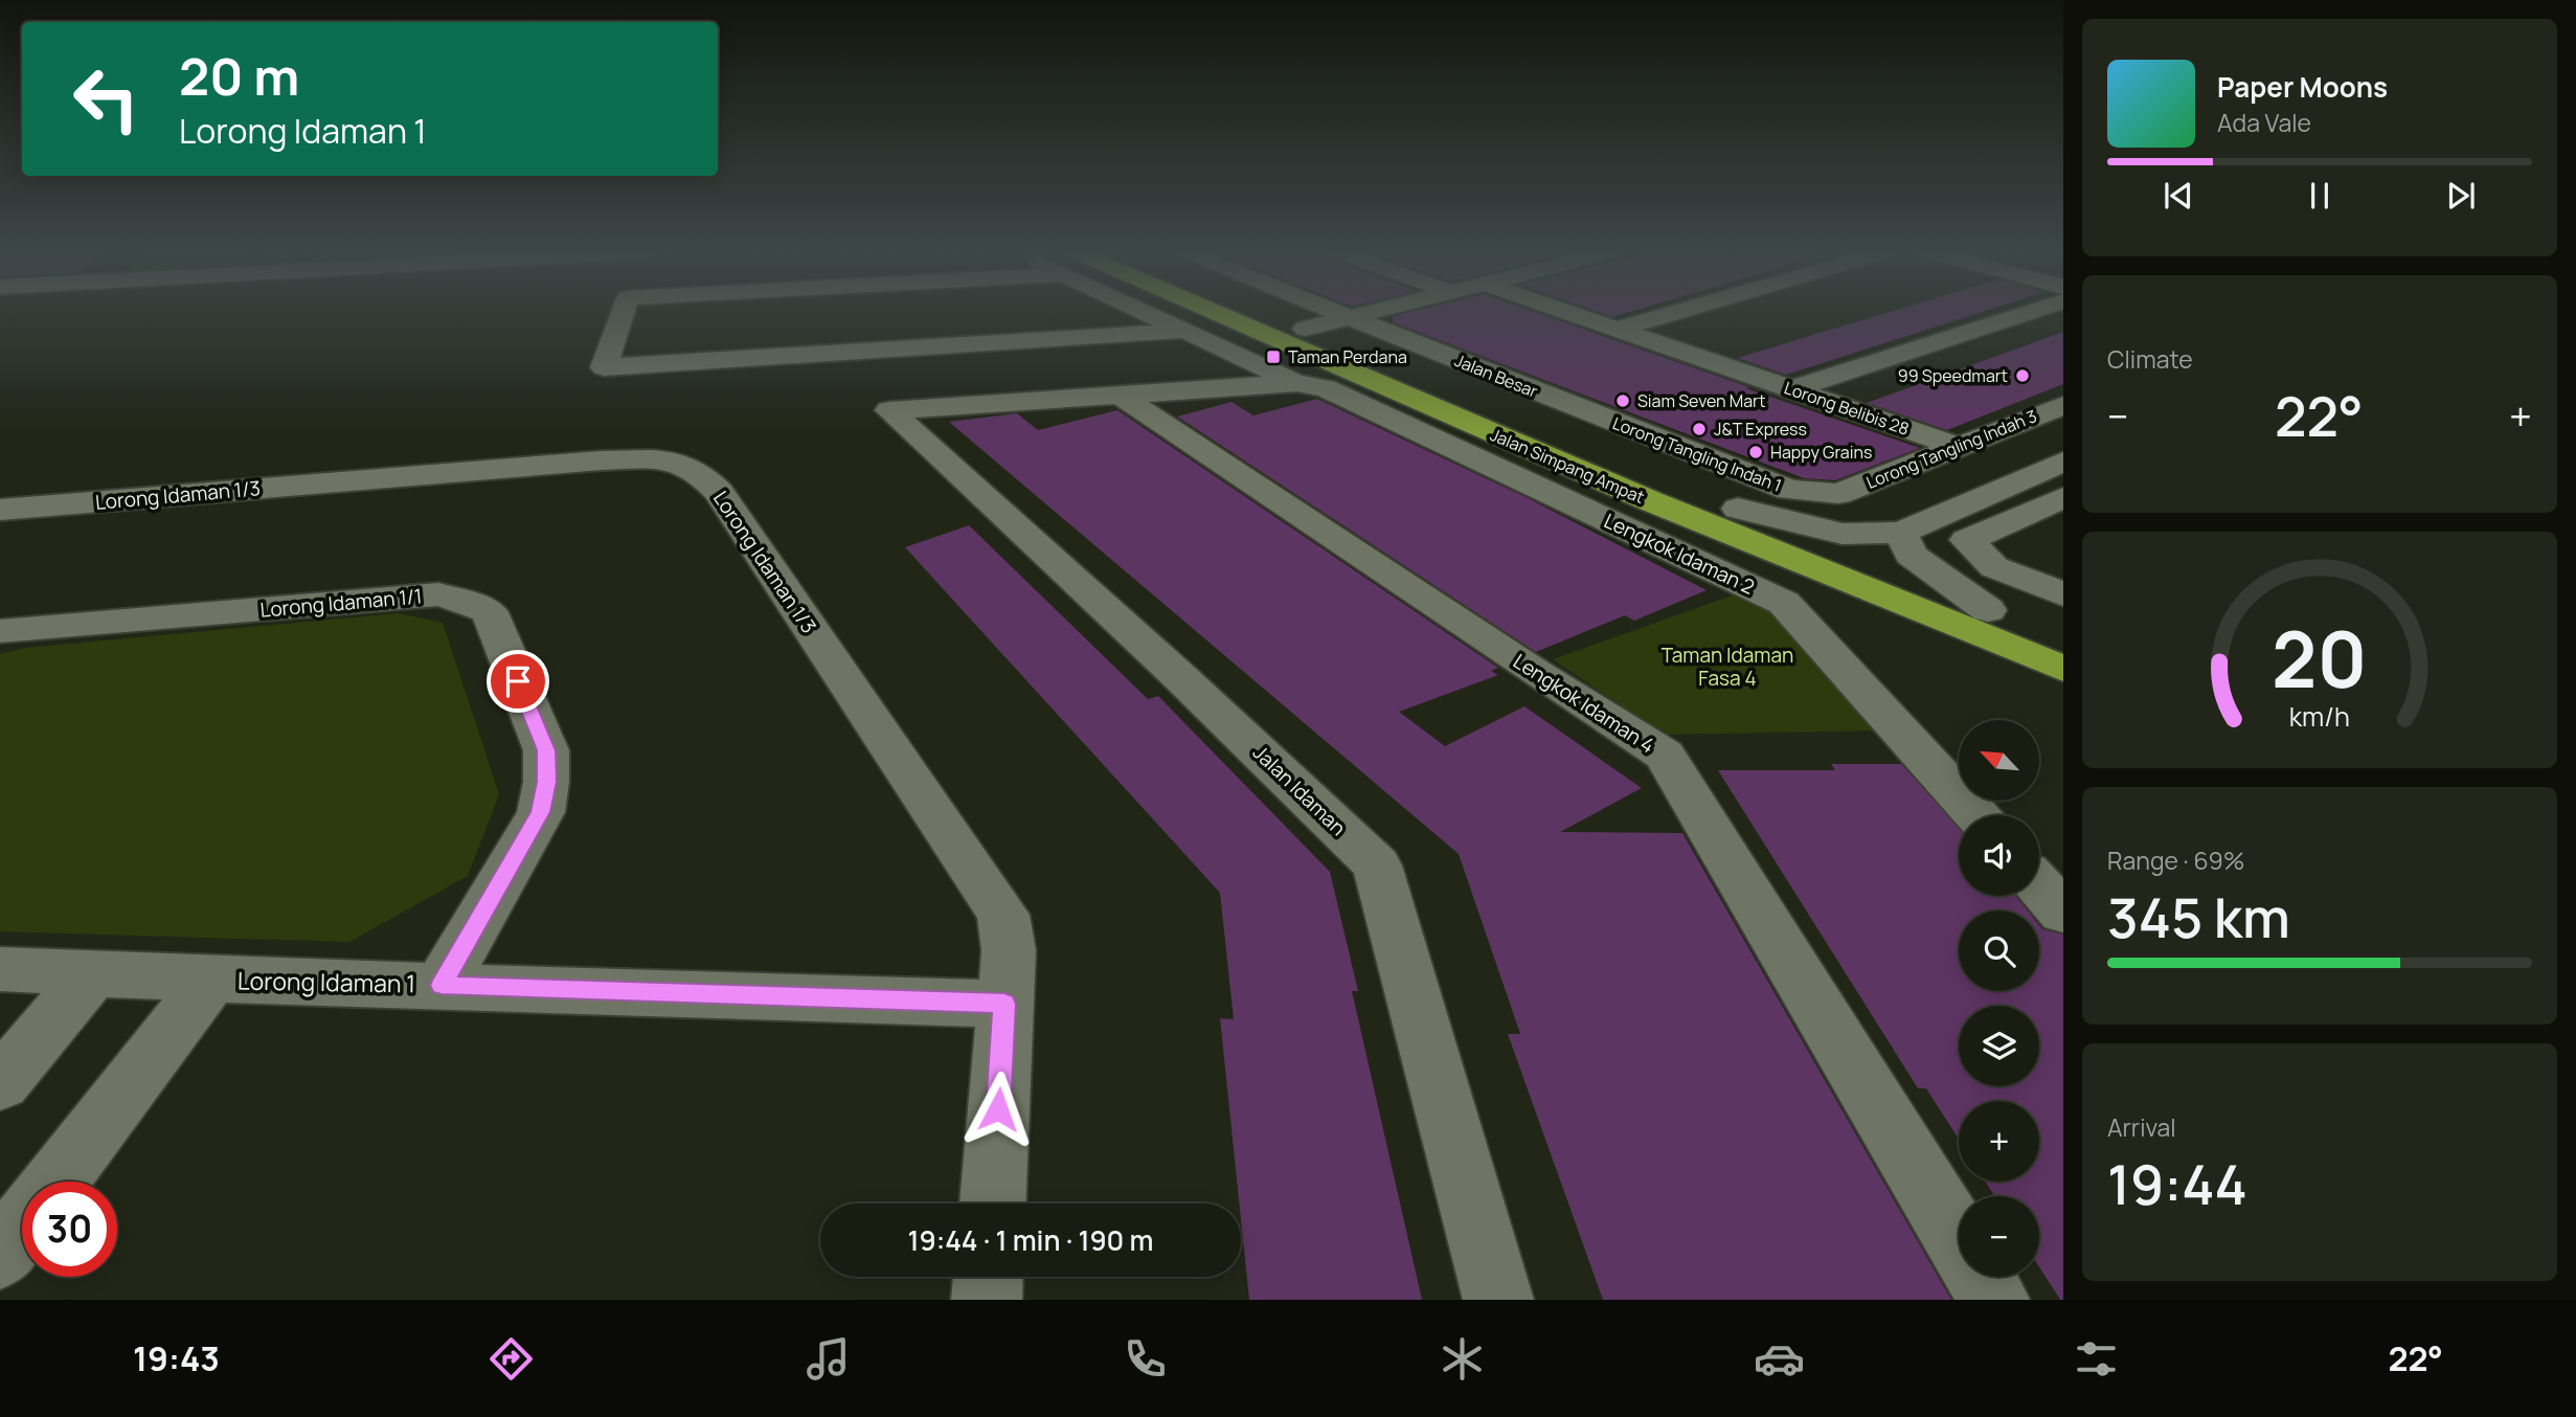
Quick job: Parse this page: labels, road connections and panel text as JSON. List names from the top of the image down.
{
  "streets": {
    "highway": ["Jalan Simpang Ampat"],
    "street": [
      "Jalan Besar",
      "Lorong Belibis 28",
      "Lorong Tangling Indah 3",
      "Lorong Tangling Indah 1",
      "Lorong Idaman 1/3",
      "Lengkok Idaman 2",
      "Lorong Idaman 1/1",
      "Lengkok Idaman 4",
      "Jalan Idaman",
      "Lorong Idaman 1"
    ]
  },
  "crossings": [
    ["Jalan Besar", "Lorong Tangling Indah 1"],
    ["Lorong Belibis 28", "Lorong Tangling Indah 3"],
    ["Lorong Tangling Indah 3", "Lorong Tangling Indah 1"],
    ["Lorong Idaman 1/3", "Lorong Idaman 1"],
    ["Lorong Idaman 1/1", "Lorong Idaman 1"],
    ["Lengkok Idaman 4", "Jalan Idaman"]
  ],
  "parks": ["Taman Idaman Fasa 4"],
  "places": {
    "transit": ["Taman Perdana"],
    "other": [
      "99 Speedmart",
      "Siam Seven Mart",
      "J&T Express",
      "Happy Grains"
    ]
  },
  "north": "top left",
  "page": {
    "turn": ["20 m", "Lorong Idaman 1"],
    "song": ["Paper Moons", "Ada Vale"],
    "tile": [
      "Climate",
      ["Range · 69%", "345 km"],
      ["Arrival", "19:44"]
    ],
    "heat": ["−", "22°", "+"],
    "map_buttons": ["+", "−"],
    "limit": "30",
    "trip": "19:44 · 1 min · 190 m",
    "tabs": ["19:43", "22°"],
    "gauge": ["20", "km/h"]
  }
}
